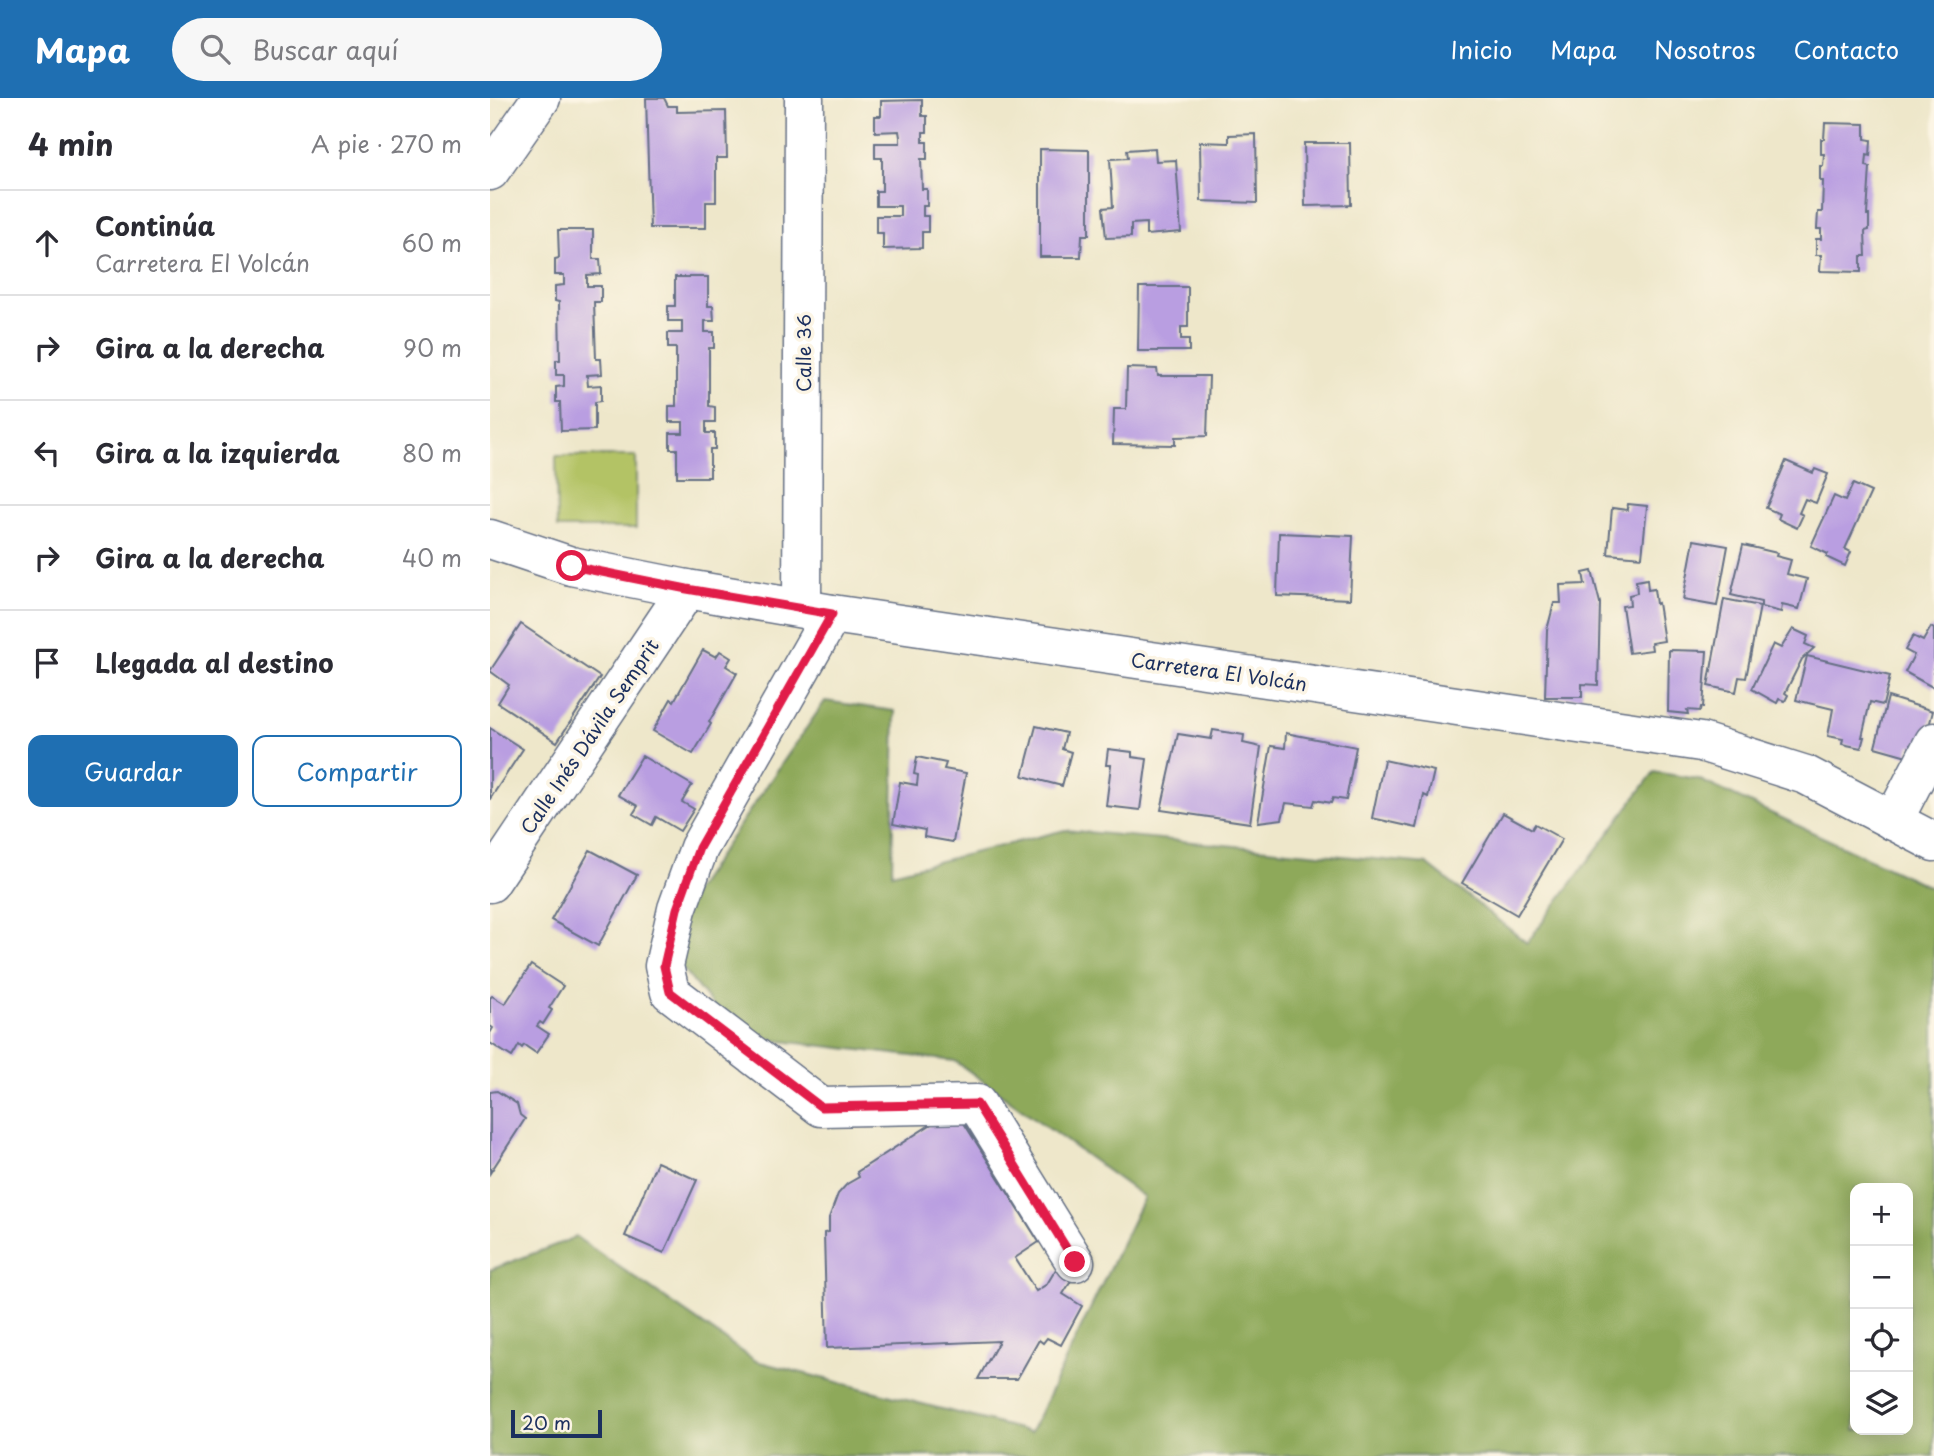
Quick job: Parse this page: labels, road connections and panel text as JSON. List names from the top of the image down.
{
  "streets": {
    "street": ["Calle 36", "Carretera El Volcán", "Calle Inés Dávila Semprit"]
  },
  "crossings": [
    ["Calle 36", "Carretera El Volcán"],
    ["Carretera El Volcán", "Calle Inés Dávila Semprit"]
  ],
  "scale_bar": "20 m",
  "page": {
    "header": "Mapa",
    "search": "Buscar aquí",
    "nav": [
      "Inicio",
      "Mapa",
      "Nosotros",
      "Contacto"
    ],
    "heading": ["4 min", "A pie · 270 m"],
    "list": [
      ["Continúa", "Carretera El Volcán", "60 m"],
      ["Gira a la derecha", "90 m"],
      ["Gira a la izquierda", "80 m"],
      ["Gira a la derecha", "40 m"],
      "Llegada al destino"
    ],
    "buttons": ["Guardar", "Compartir"],
    "map_buttons": ["+", "−"],
    "scale": "20 m"
  }
}
